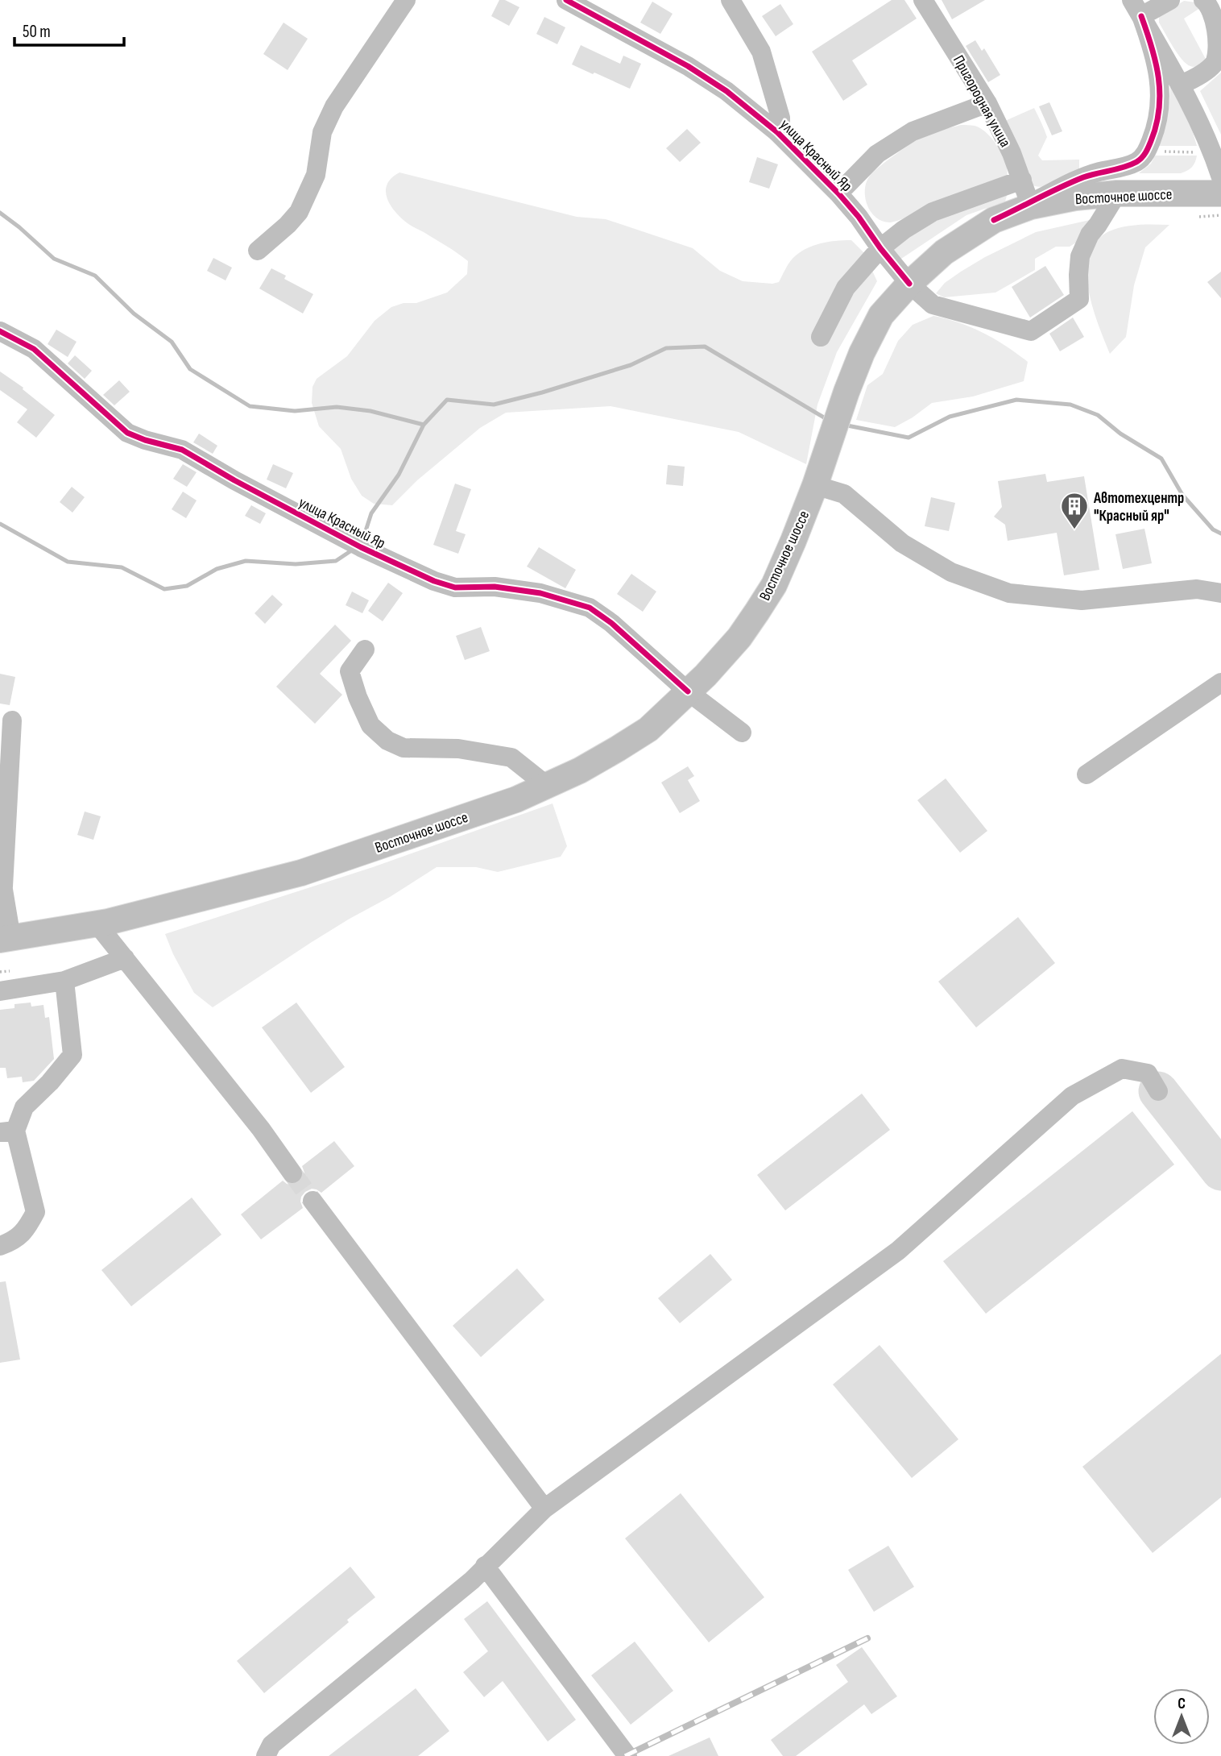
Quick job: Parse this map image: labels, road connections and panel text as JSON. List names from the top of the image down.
{
  "streets": {
    "main road": ["Восточное шоссе"],
    "street": ["Пригородная улица", "улица Красный Яр"]
  },
  "crossings": [
    ["Пригородная улица", "Восточное шоссе"],
    ["улица Красный Яр", "Восточное шоссе"]
  ],
  "places": {
    "building": ["Автотехцентр \"Красный яр\""]
  },
  "scale_bar": "50 m",
  "north": "top"
}
